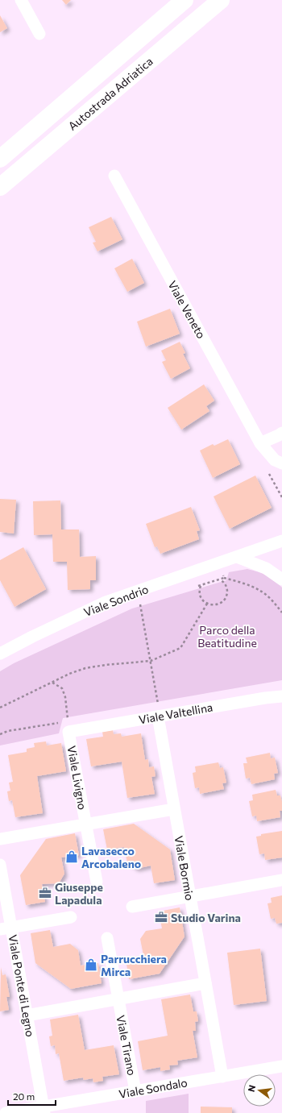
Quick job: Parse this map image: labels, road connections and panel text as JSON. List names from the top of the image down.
{
  "streets": {
    "highway": ["Autostrada Adriatica"],
    "street": [
      "Viale Veneto",
      "Viale Sondrio",
      "Viale Valtellina",
      "Viale Livigno",
      "Viale Bormio",
      "Viale Ponte di Legno",
      "Viale Tirano",
      "Viale Sondalo"
    ]
  },
  "crossings": [
    ["Viale Valtellina", "Viale Livigno"],
    ["Viale Valtellina", "Viale Bormio"],
    ["Viale Livigno", "Viale Bormio"],
    ["Viale Bormio", "Viale Tirano"],
    ["Viale Bormio", "Viale Sondalo"],
    ["Viale Ponte di Legno", "Viale Tirano"],
    ["Viale Ponte di Legno", "Viale Sondalo"],
    ["Viale Tirano", "Viale Sondalo"]
  ],
  "parks": ["Parco della Beatitudine"],
  "places": {
    "shop": ["Lavasecco Arcobaleno", "Parrucchiera Mirca"],
    "office": ["Giuseppe Lapadula", "Studio Varina"]
  },
  "scale_bar": "20 m",
  "north": "left"
}
